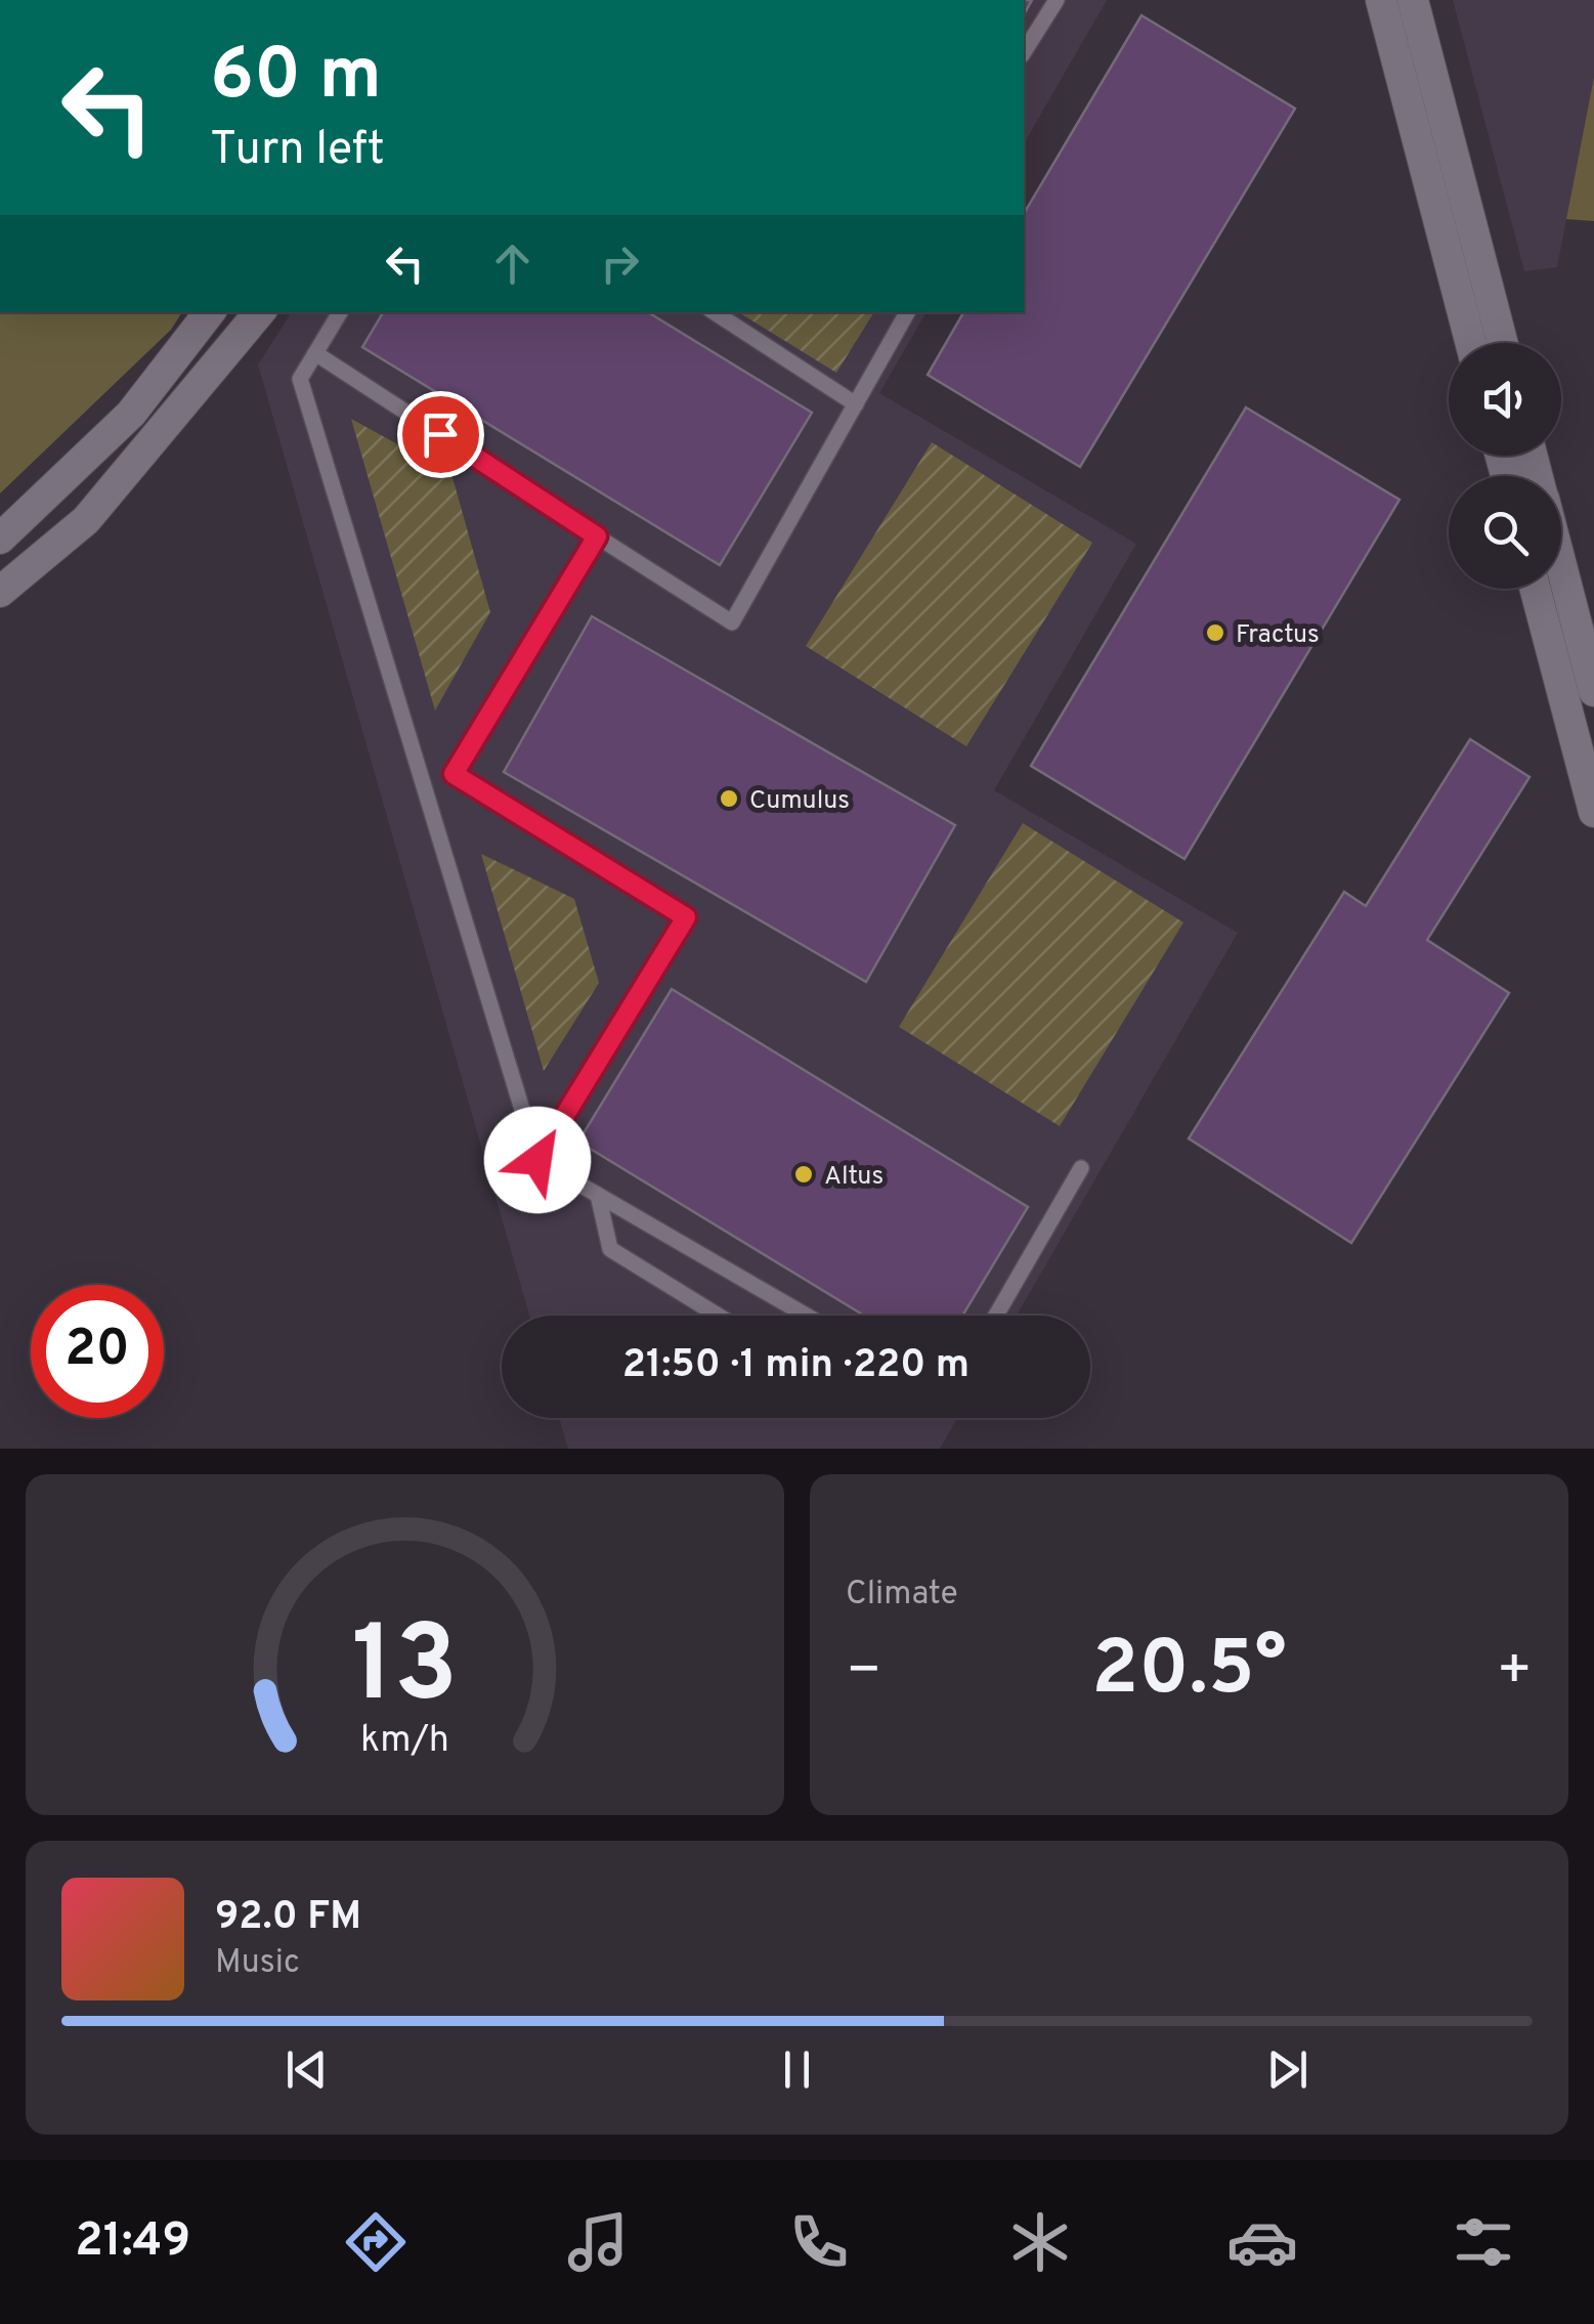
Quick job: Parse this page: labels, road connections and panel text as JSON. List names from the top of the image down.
{
  "places": ["Fractus", "Cumulus", "Altus"],
  "page": {
    "turn": ["60 m", "Turn left"],
    "limit": "20",
    "trip": "21:50 · 1 min · 220 m",
    "tile": "Climate",
    "heat": ["−", "20.5°", "+"],
    "song": ["92.0 FM", "Music"],
    "tabs": "21:49",
    "gauge": ["13", "km/h"]
  }
}
